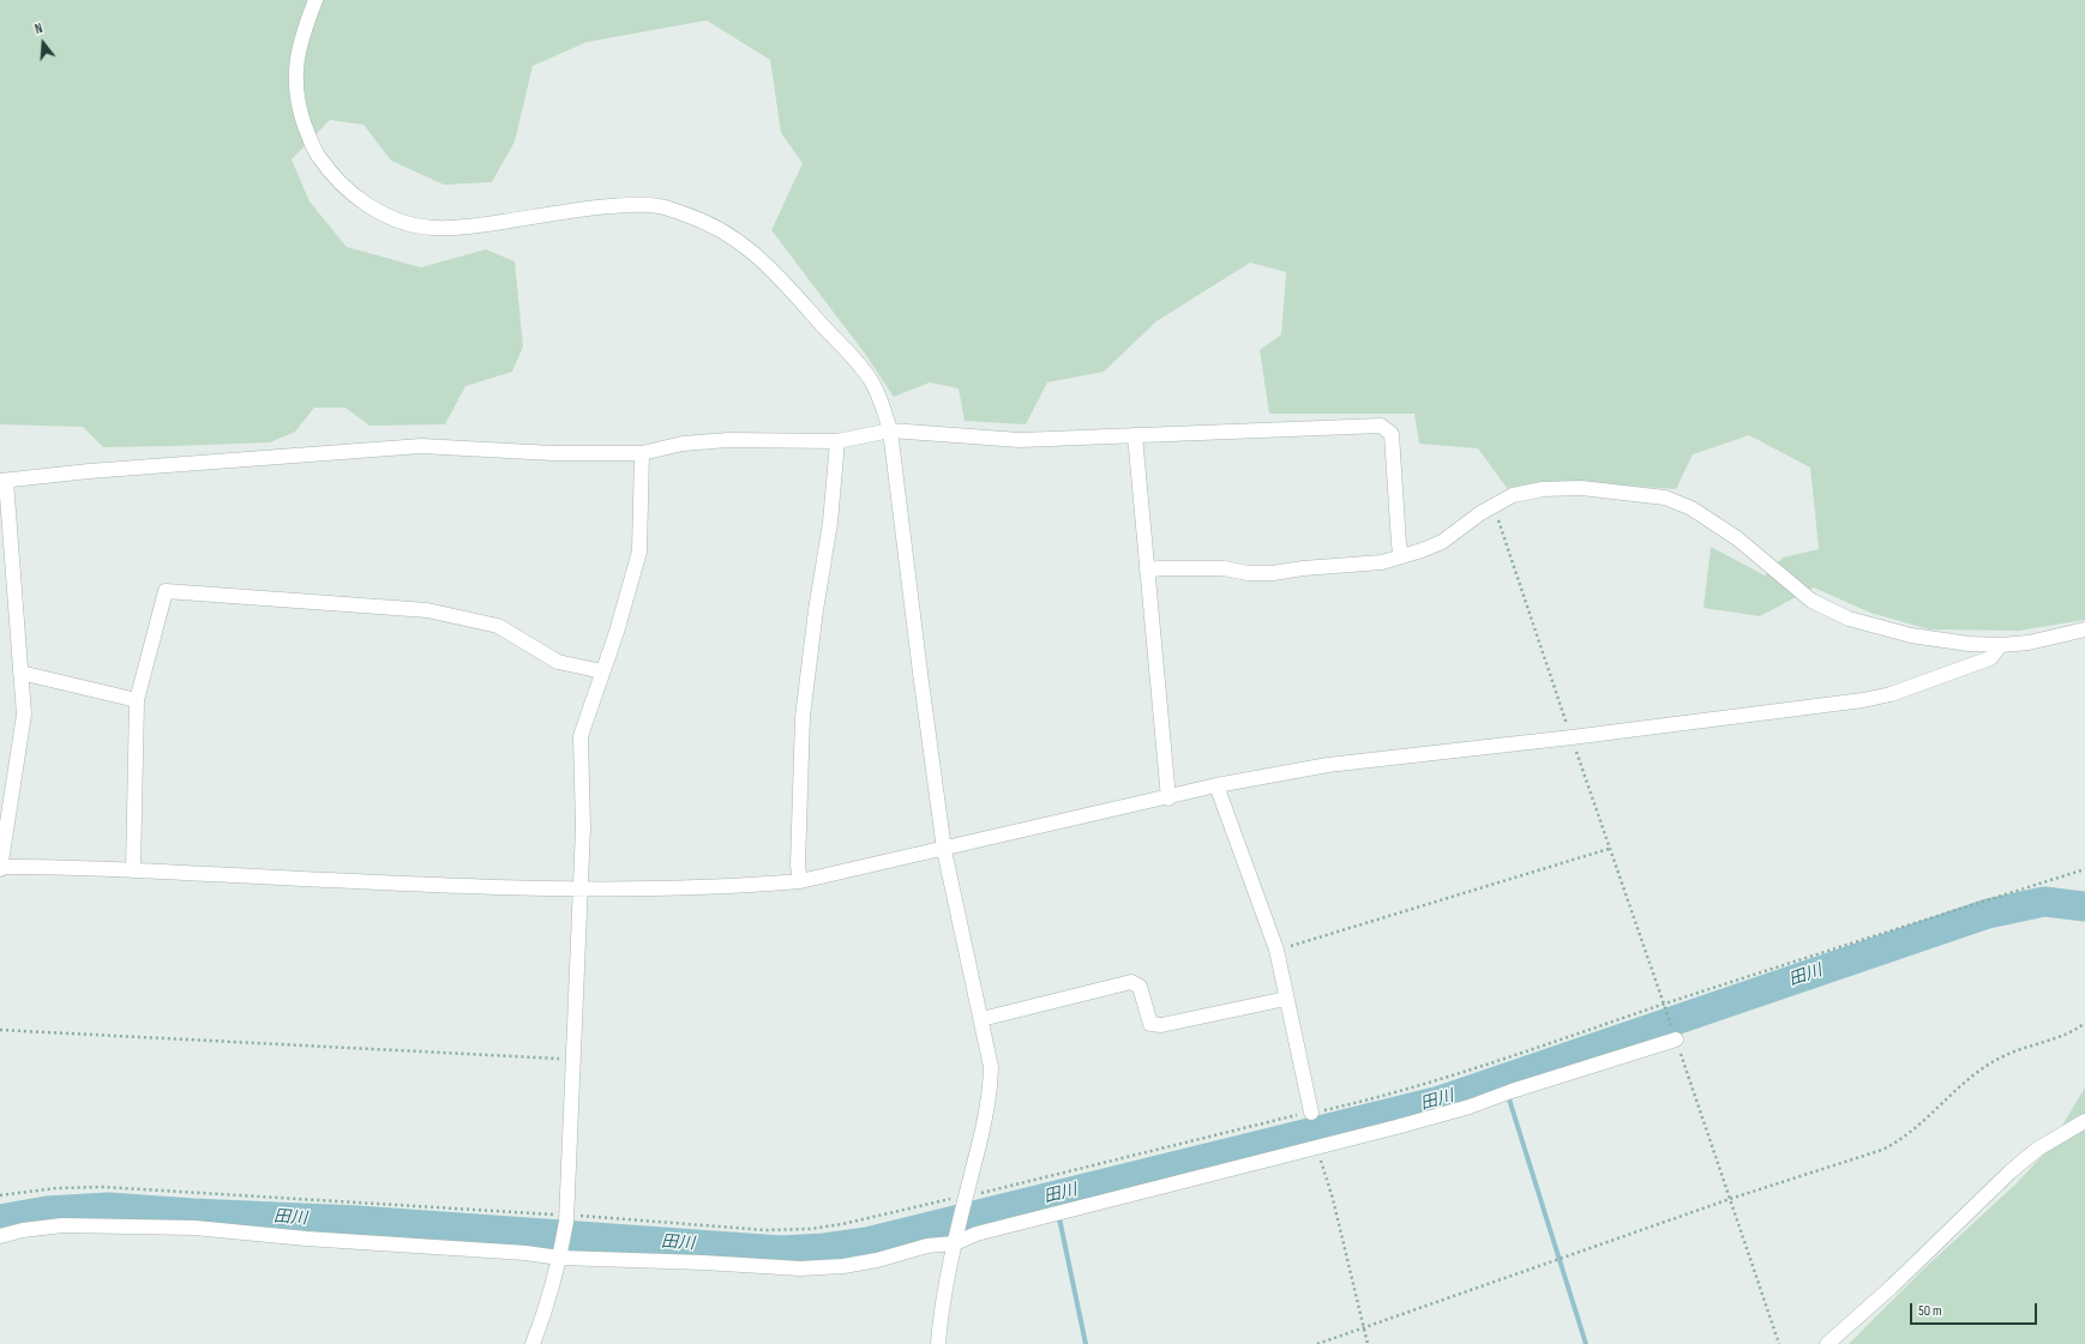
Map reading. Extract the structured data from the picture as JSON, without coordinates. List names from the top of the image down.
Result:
{
  "water": ["田川"],
  "scale_bar": "50 m",
  "north": "top"
}
